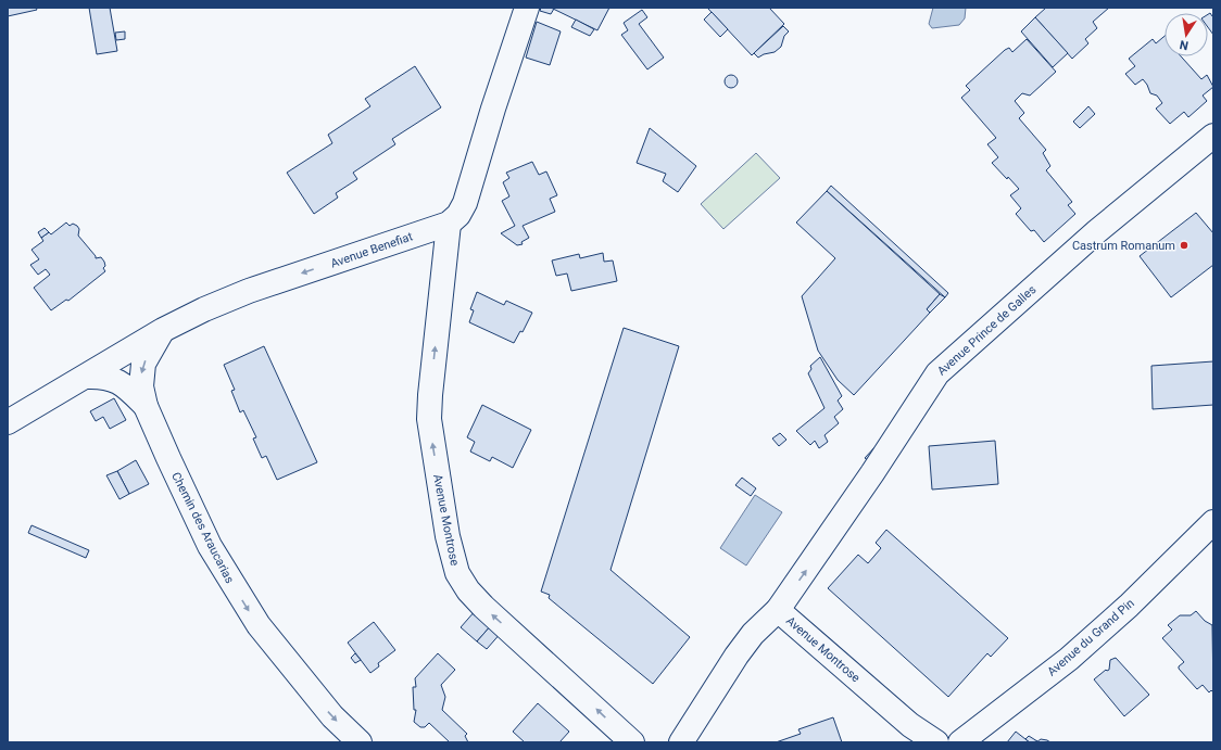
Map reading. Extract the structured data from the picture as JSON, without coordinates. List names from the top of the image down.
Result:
{
  "streets": {
    "street": [
      "Avenue Benefiat",
      "Avenue Prince de Galles",
      "Avenue Montrose",
      "Chemin des Araucarias",
      "Avenue du Grand Pin"
    ]
  },
  "crossings": [
    ["Avenue Benefiat", "Avenue Montrose"],
    ["Avenue Benefiat", "Chemin des Araucarias"],
    ["Avenue Prince de Galles", "Avenue Montrose"]
  ],
  "one_way": [
    "Avenue Benefiat",
    "Avenue Prince de Galles",
    "Avenue Montrose",
    "Chemin des Araucarias"
  ],
  "places": ["Castrum Romanum"],
  "north": "bottom"
}
